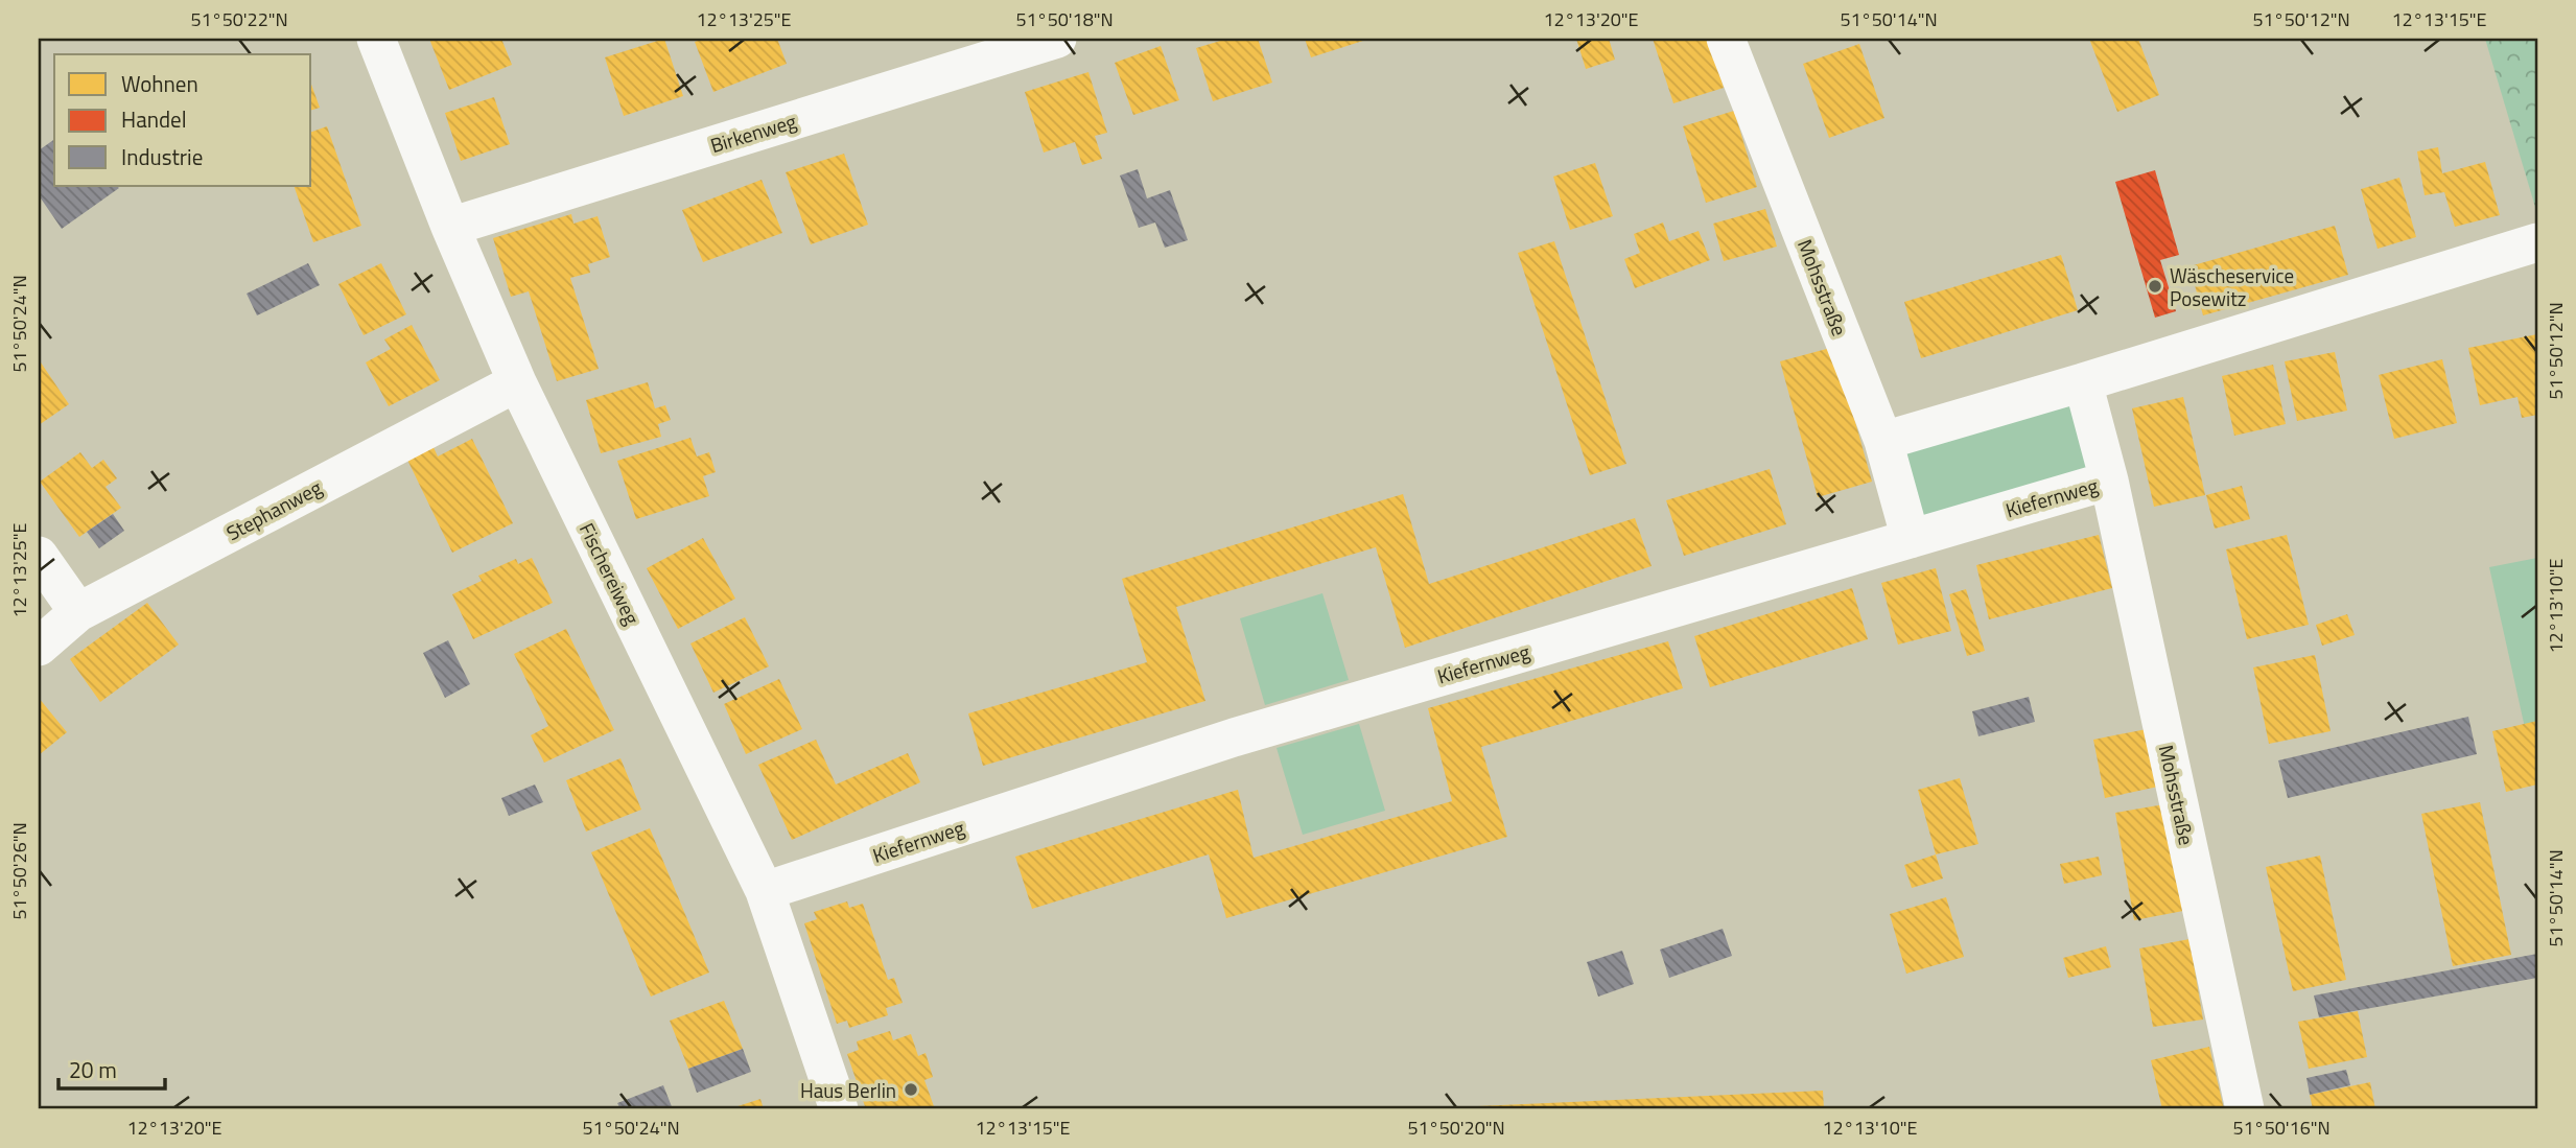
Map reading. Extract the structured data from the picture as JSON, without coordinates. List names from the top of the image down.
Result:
{
  "streets": {
    "street": [
      "Birkenweg",
      "Mohsstraße",
      "Kiefernweg",
      "Stephanweg",
      "Fischereiweg"
    ]
  },
  "crossings": [
    ["Birkenweg", "Fischereiweg"],
    ["Mohsstraße", "Kiefernweg"],
    ["Kiefernweg", "Fischereiweg"],
    ["Stephanweg", "Fischereiweg"]
  ],
  "places": ["Wäscheservice Posewitz", "Haus Berlin"],
  "legend": ["Wohnen", "Handel", "Industrie"],
  "scale_bar": "20 m",
  "coordinates": [
    "51°50'22\"N",
    "12°13'25\"E",
    "51°50'18\"N",
    "12°13'20\"E",
    "51°50'14\"N",
    "51°50'12\"N",
    "12°13'15\"E",
    "51°50'24\"N",
    "12°13'10\"E",
    "51°50'26\"N",
    "51°50'20\"N",
    "51°50'16\"N"
  ]
}
